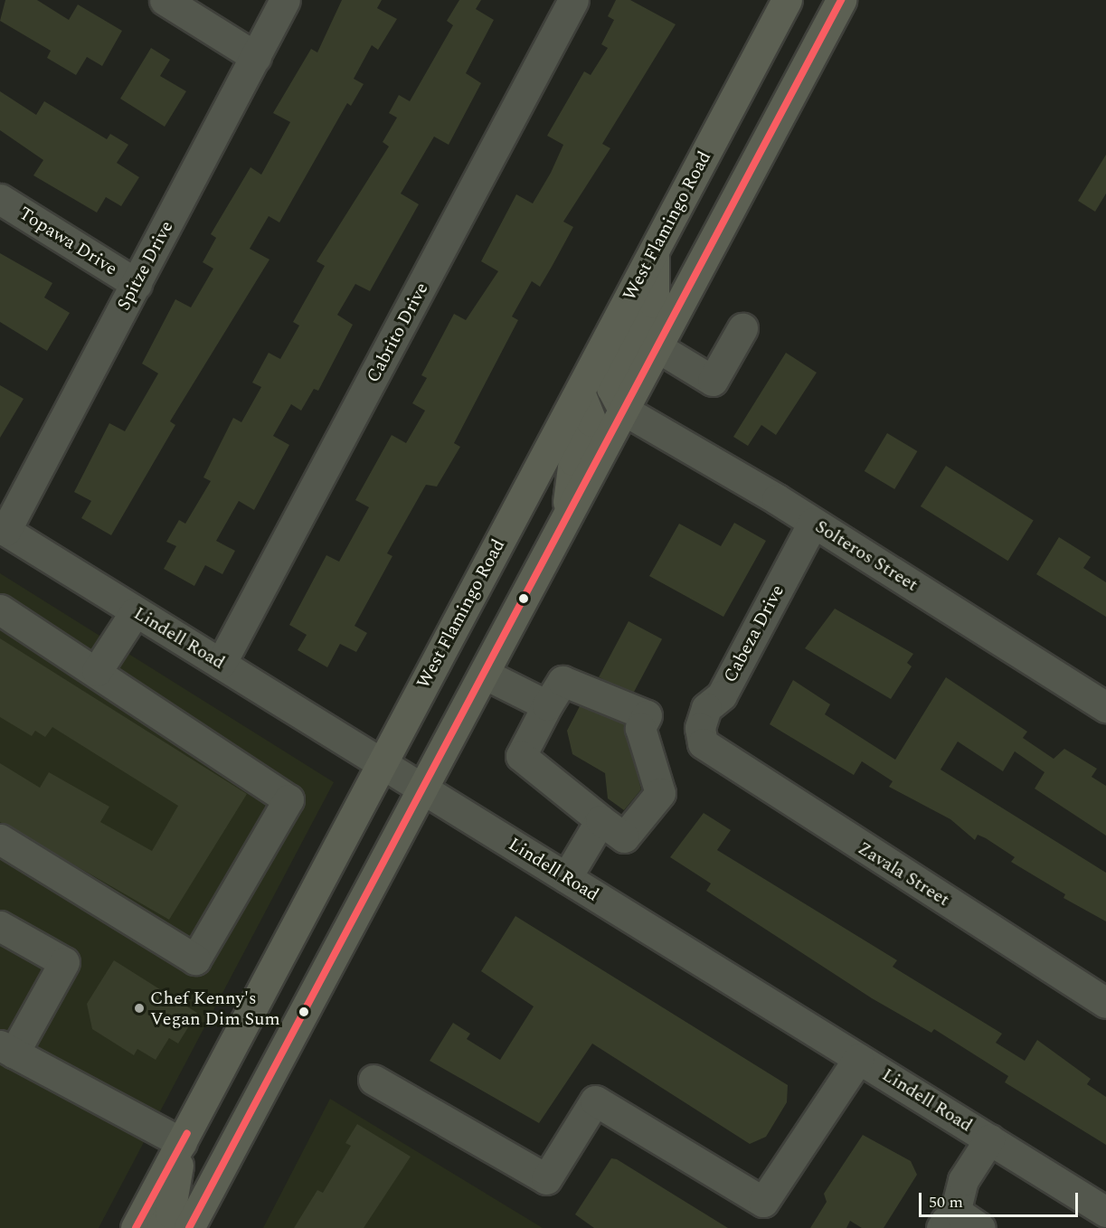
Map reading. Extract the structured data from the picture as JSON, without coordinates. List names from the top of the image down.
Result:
{
  "streets": {
    "main road": ["West Flamingo Road"],
    "street": [
      "Topawa Drive",
      "Spitze Drive",
      "Cabrito Drive",
      "Solteros Street",
      "Cabeza Drive",
      "Lindell Road",
      "Zavala Street"
    ]
  },
  "crossings": [
    ["West Flamingo Road", "Lindell Road"],
    ["Topawa Drive", "Spitze Drive"],
    ["Spitze Drive", "Lindell Road"],
    ["Cabrito Drive", "Lindell Road"],
    ["Solteros Street", "Cabeza Drive"],
    ["Cabeza Drive", "Zavala Street"]
  ],
  "places": ["Chef Kenny's Vegan Dim Sum"],
  "scale_bar": "50 m"
}
